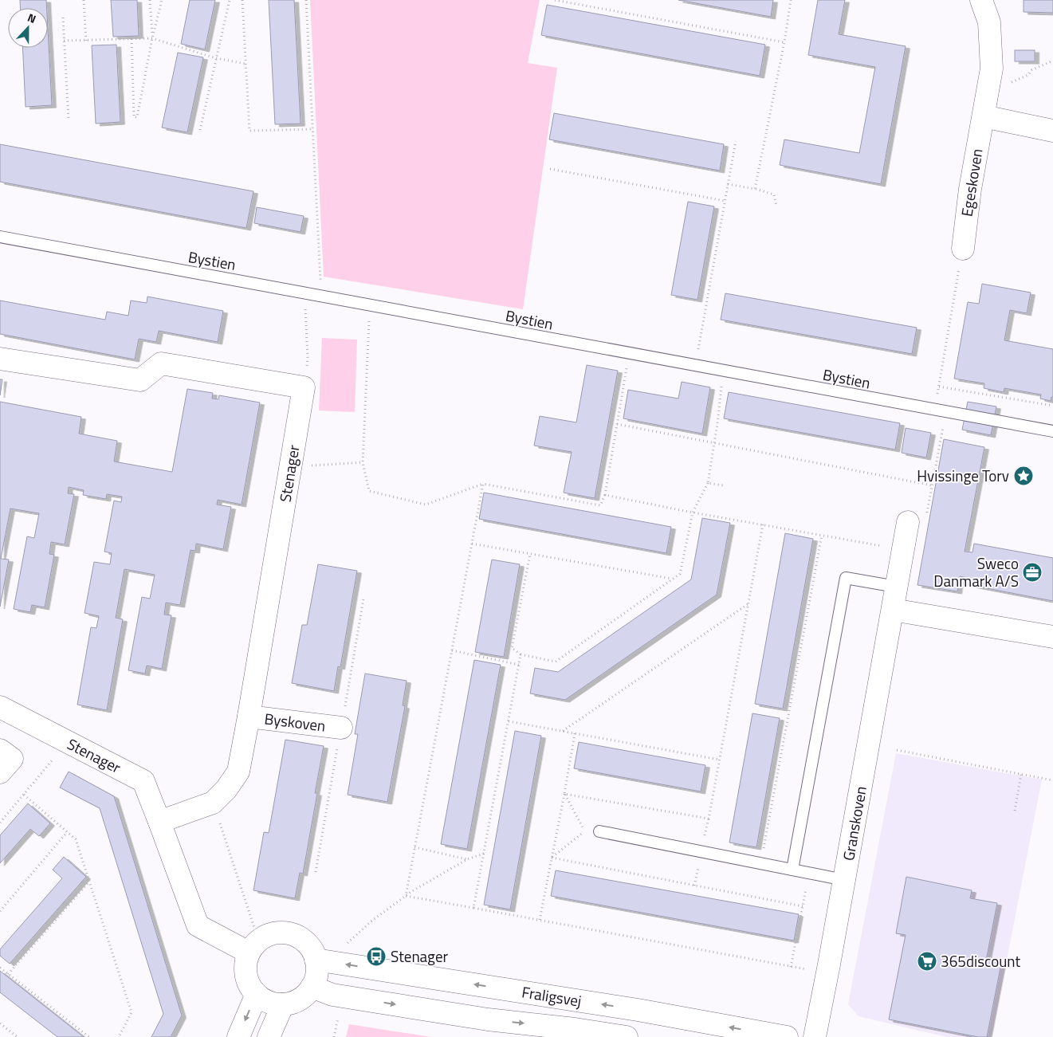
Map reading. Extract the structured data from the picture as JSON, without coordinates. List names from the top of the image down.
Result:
{
  "streets": {
    "street": [
      "Egeskoven",
      "Stenager",
      "Byskoven",
      "Granskoven",
      "Fraligsvej"
    ],
    "lane": ["Bystien"]
  },
  "crossings": [
    ["Stenager", "Byskoven"],
    ["Stenager", "Fraligsvej"]
  ],
  "places": {
    "place": ["Hvissinge Torv"],
    "office": ["Sweco Danmark A/S"],
    "bus stop": ["Stenager"],
    "supermarket": ["365discount"]
  },
  "north": "top"
}
